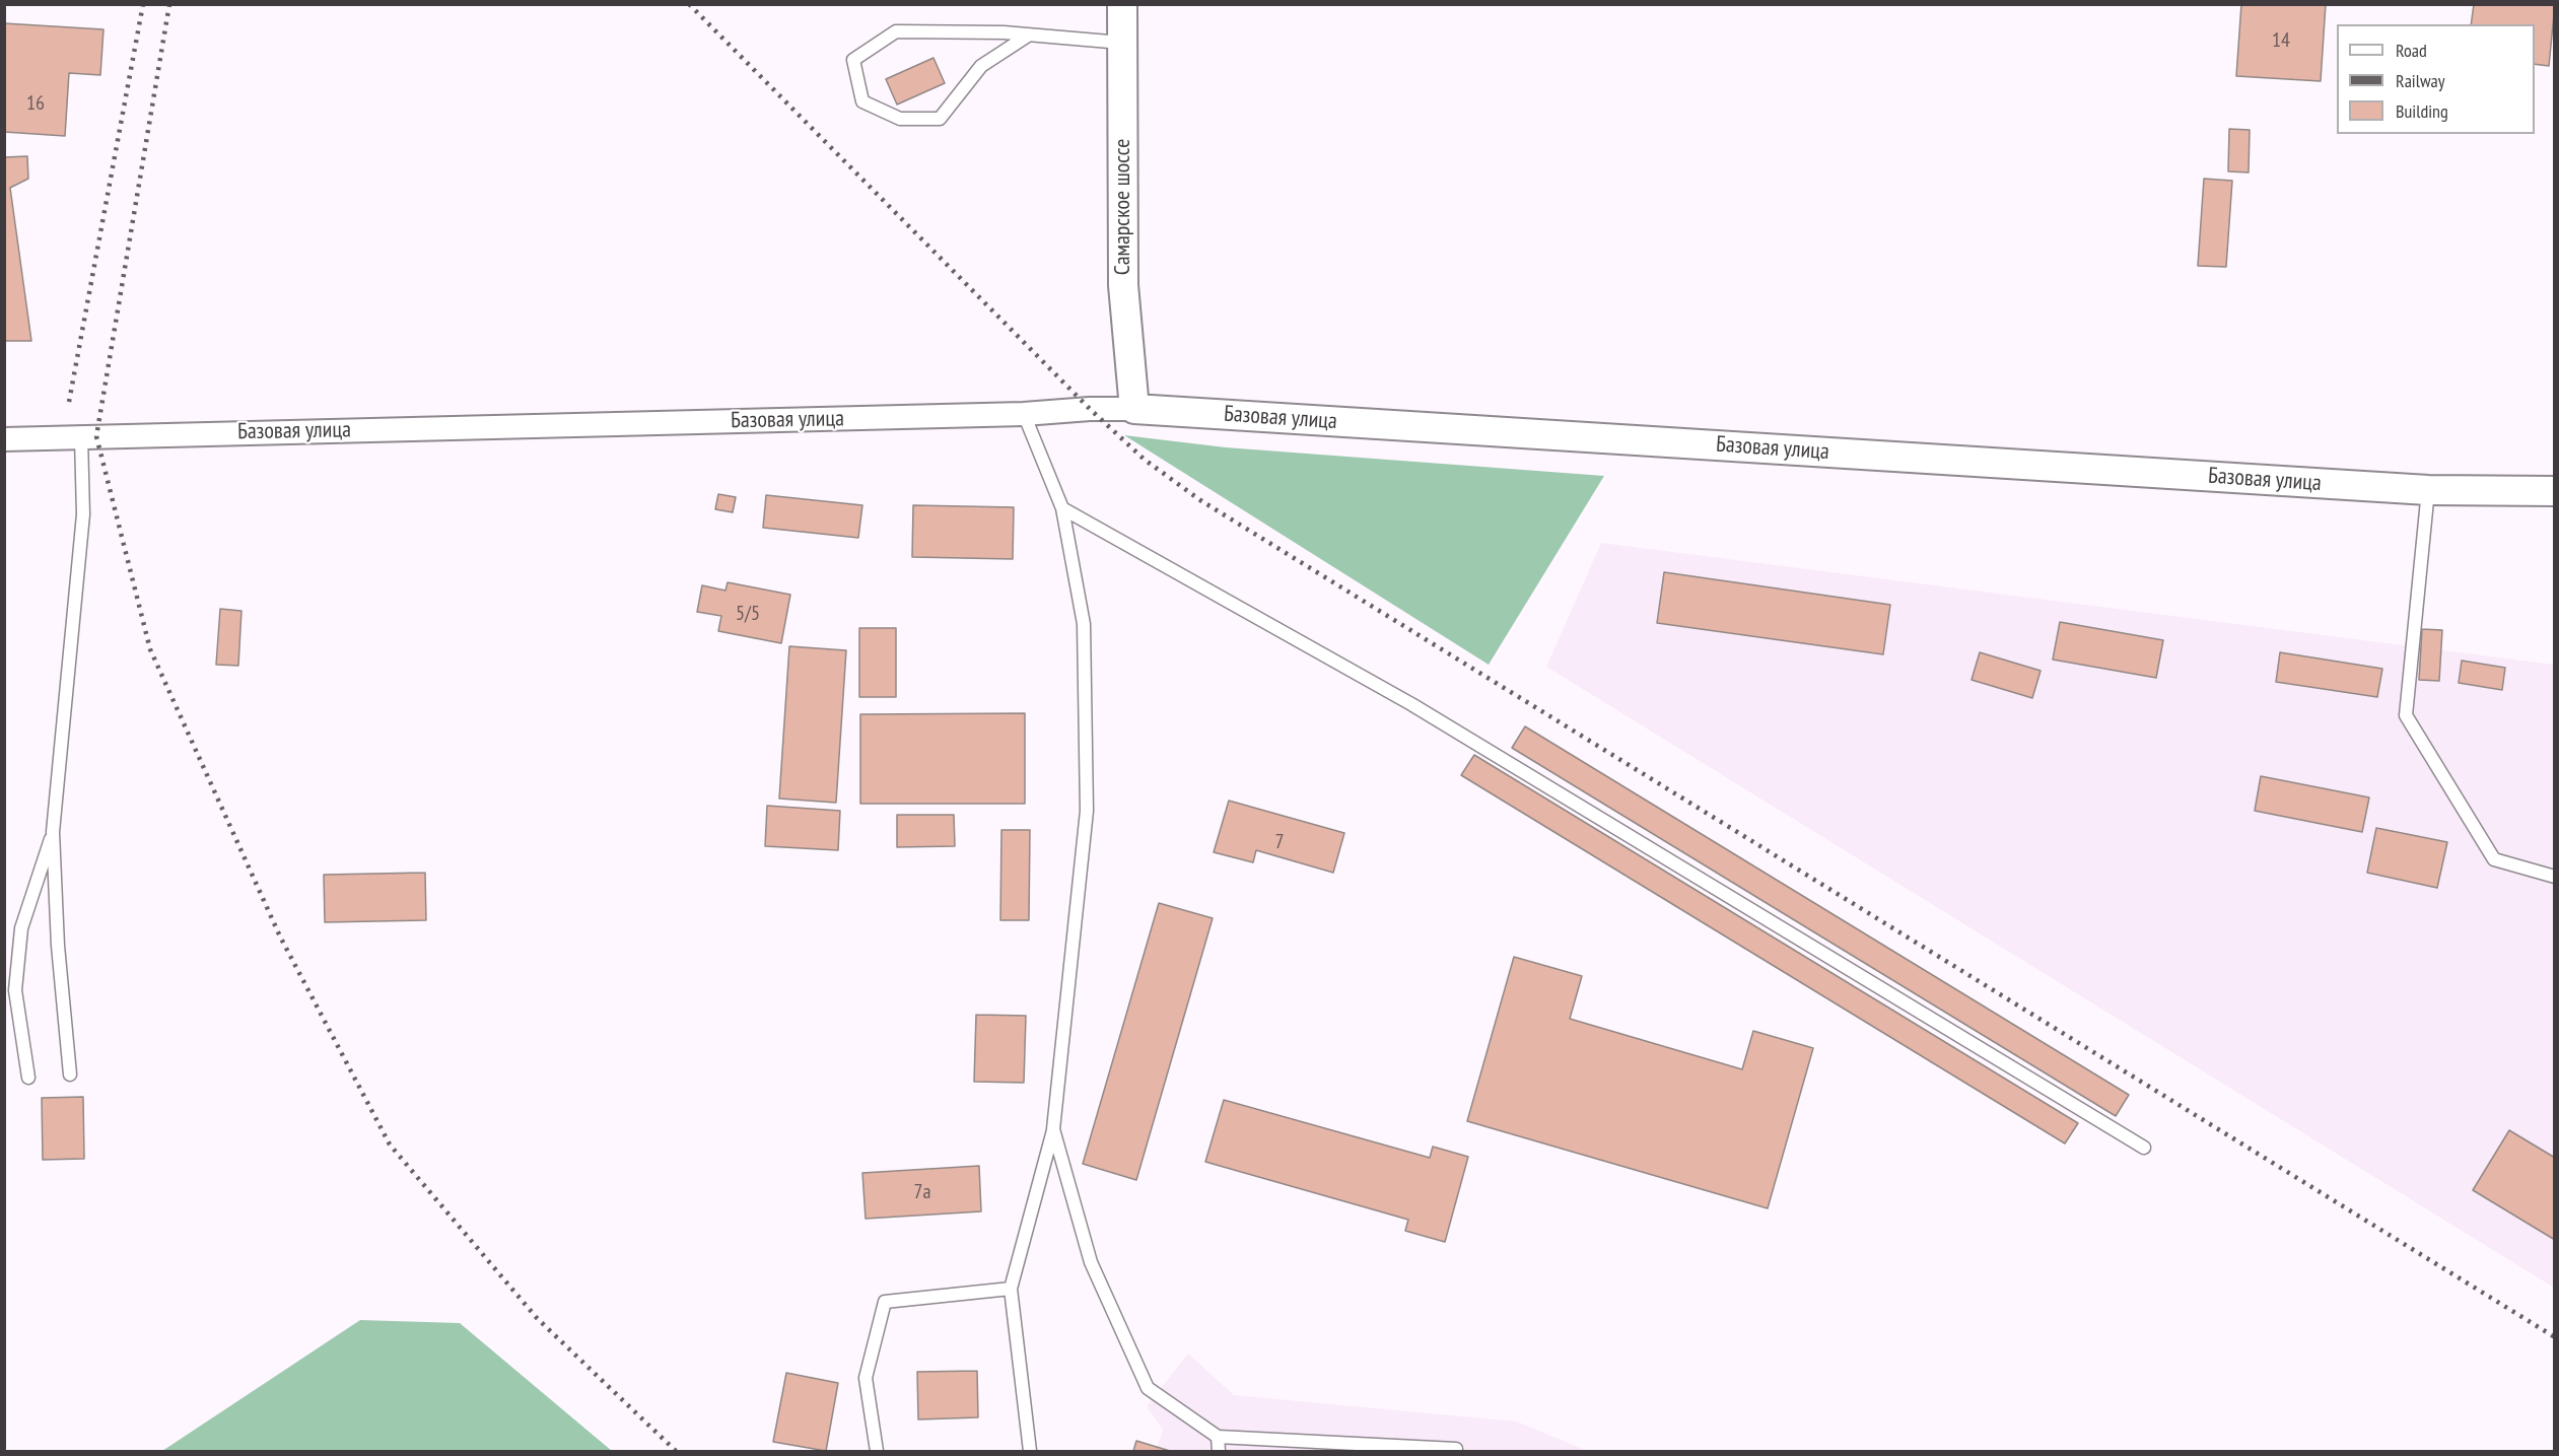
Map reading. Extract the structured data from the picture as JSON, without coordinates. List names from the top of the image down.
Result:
{
  "streets": {
    "street": ["Самарское шоссе", "Базовая улица"]
  },
  "crossings": [
    ["Самарское шоссе", "Базовая улица"]
  ],
  "house_numbers": [
    "14",
    "16",
    "5/5",
    "7",
    "7а"
  ],
  "legend": ["Road", "Railway", "Building"]
}
